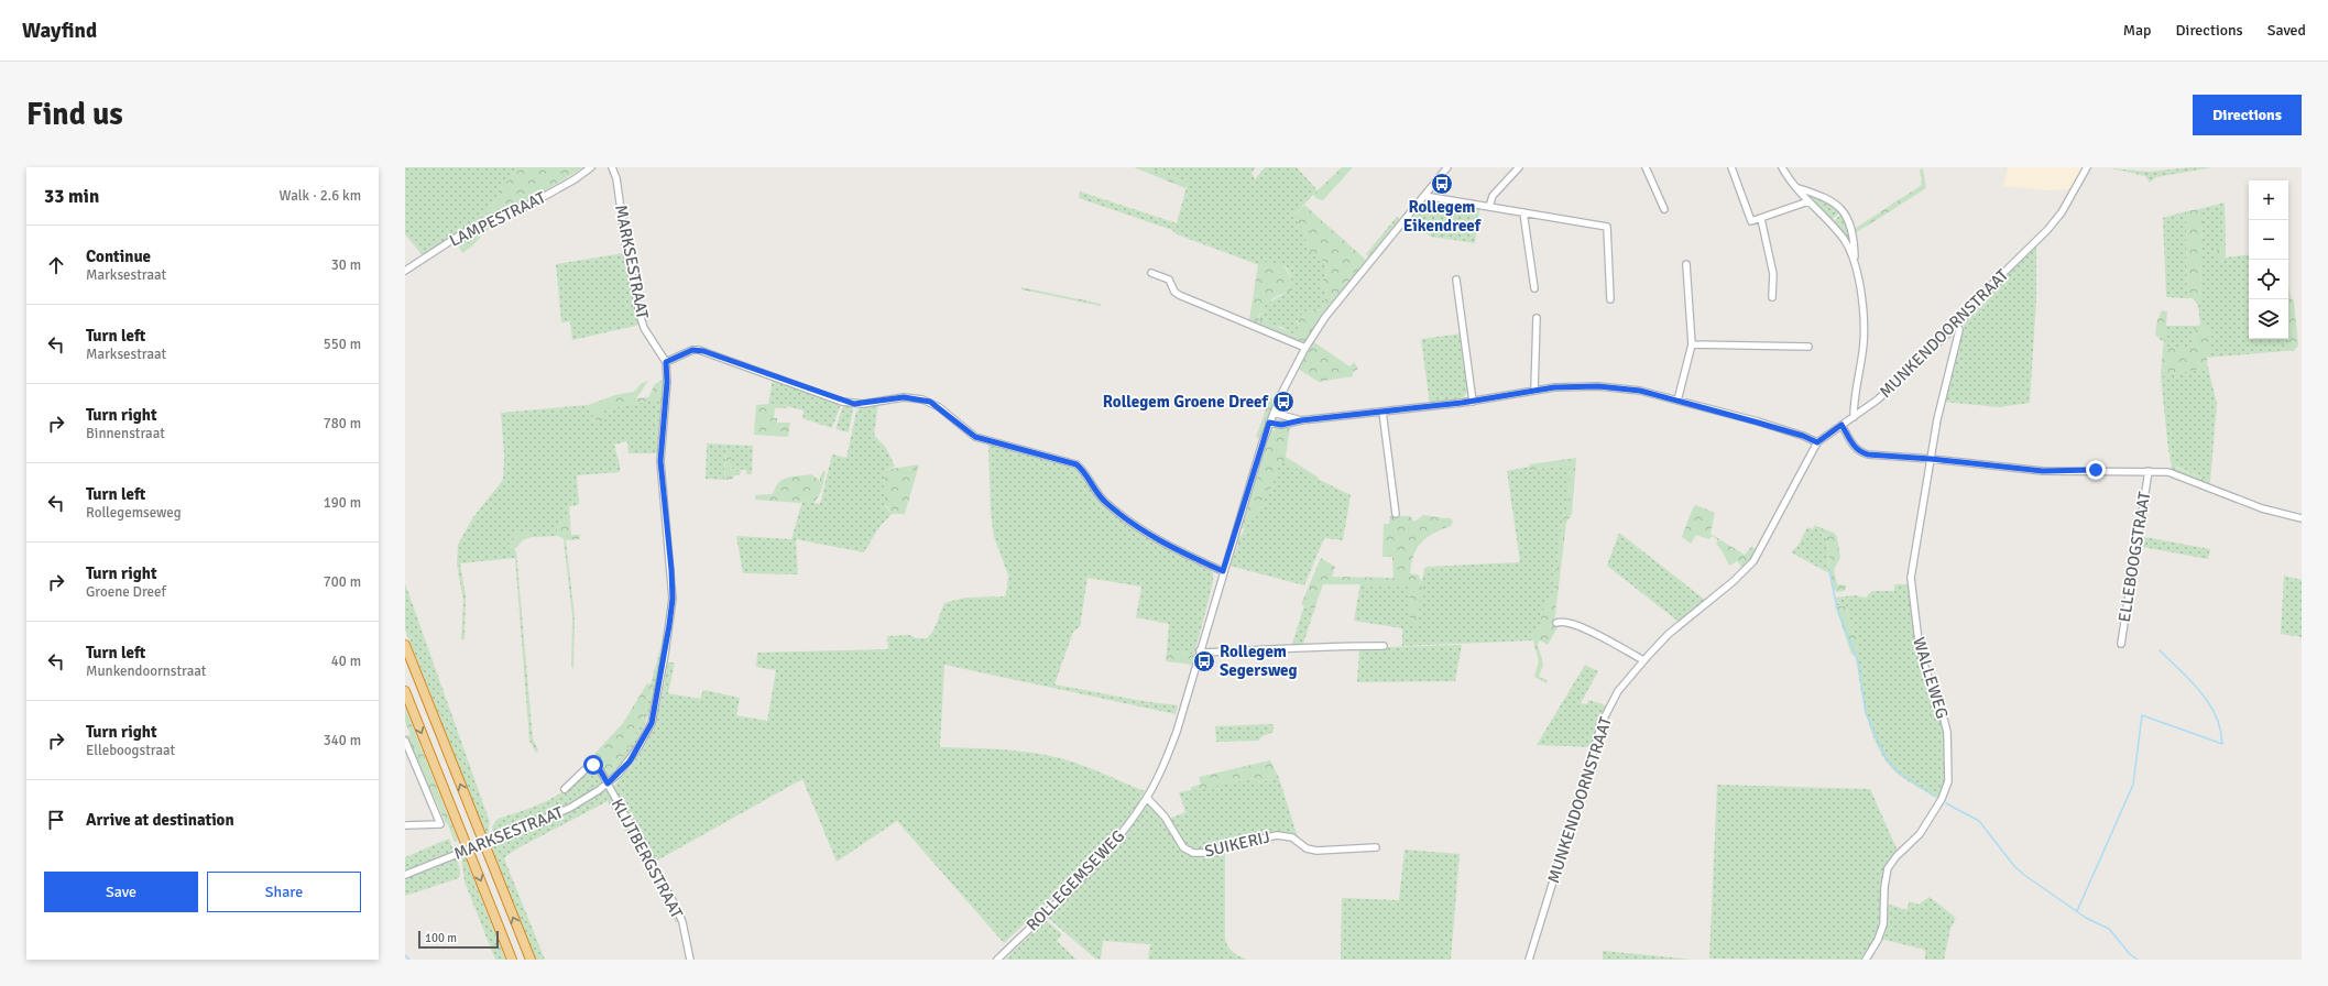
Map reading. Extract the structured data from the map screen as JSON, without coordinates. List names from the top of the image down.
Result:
{
  "streets": {
    "street": [
      "LAMPESTRAAT",
      "MARKSESTRAAT",
      "MUNKENDOORNSTRAAT",
      "ELLEBOOGSTRAAT",
      "WALLEWEG",
      "SUIKERIJ",
      "KLIJTBERGSTRAAT",
      "ROLLEGEMSEWEG"
    ]
  },
  "crossings": [
    ["MARKSESTRAAT", "KLIJTBERGSTRAAT"],
    ["MUNKENDOORNSTRAAT", "ELLEBOOGSTRAAT"],
    ["MUNKENDOORNSTRAAT", "WALLEWEG"],
    ["ELLEBOOGSTRAAT", "WALLEWEG"],
    ["SUIKERIJ", "ROLLEGEMSEWEG"]
  ],
  "places": {
    "bus stop": ["Rollegem Eikendreef", "Rollegem Groene Dreef", "Rollegem Segersweg"]
  },
  "scale_bar": "100 m",
  "page": {
    "header": "Wayfind",
    "nav": ["Map", "Directions", "Saved"],
    "buttons": [
      "Directions",
      ["Save", "Share"]
    ],
    "title": "Find us",
    "heading": ["33 min", "Walk · 2.6 km"],
    "map_buttons": ["+", "−"],
    "list": [
      ["Continue", "Marksestraat", "30 m"],
      ["Turn left", "Marksestraat", "550 m"],
      ["Turn right", "Binnenstraat", "780 m"],
      ["Turn left", "Rollegemseweg", "190 m"],
      ["Turn right", "Groene Dreef", "700 m"],
      ["Turn left", "Munkendoornstraat", "40 m"],
      ["Turn right", "Elleboogstraat", "340 m"],
      "Arrive at destination"
    ],
    "scale": "100 m"
  }
}
